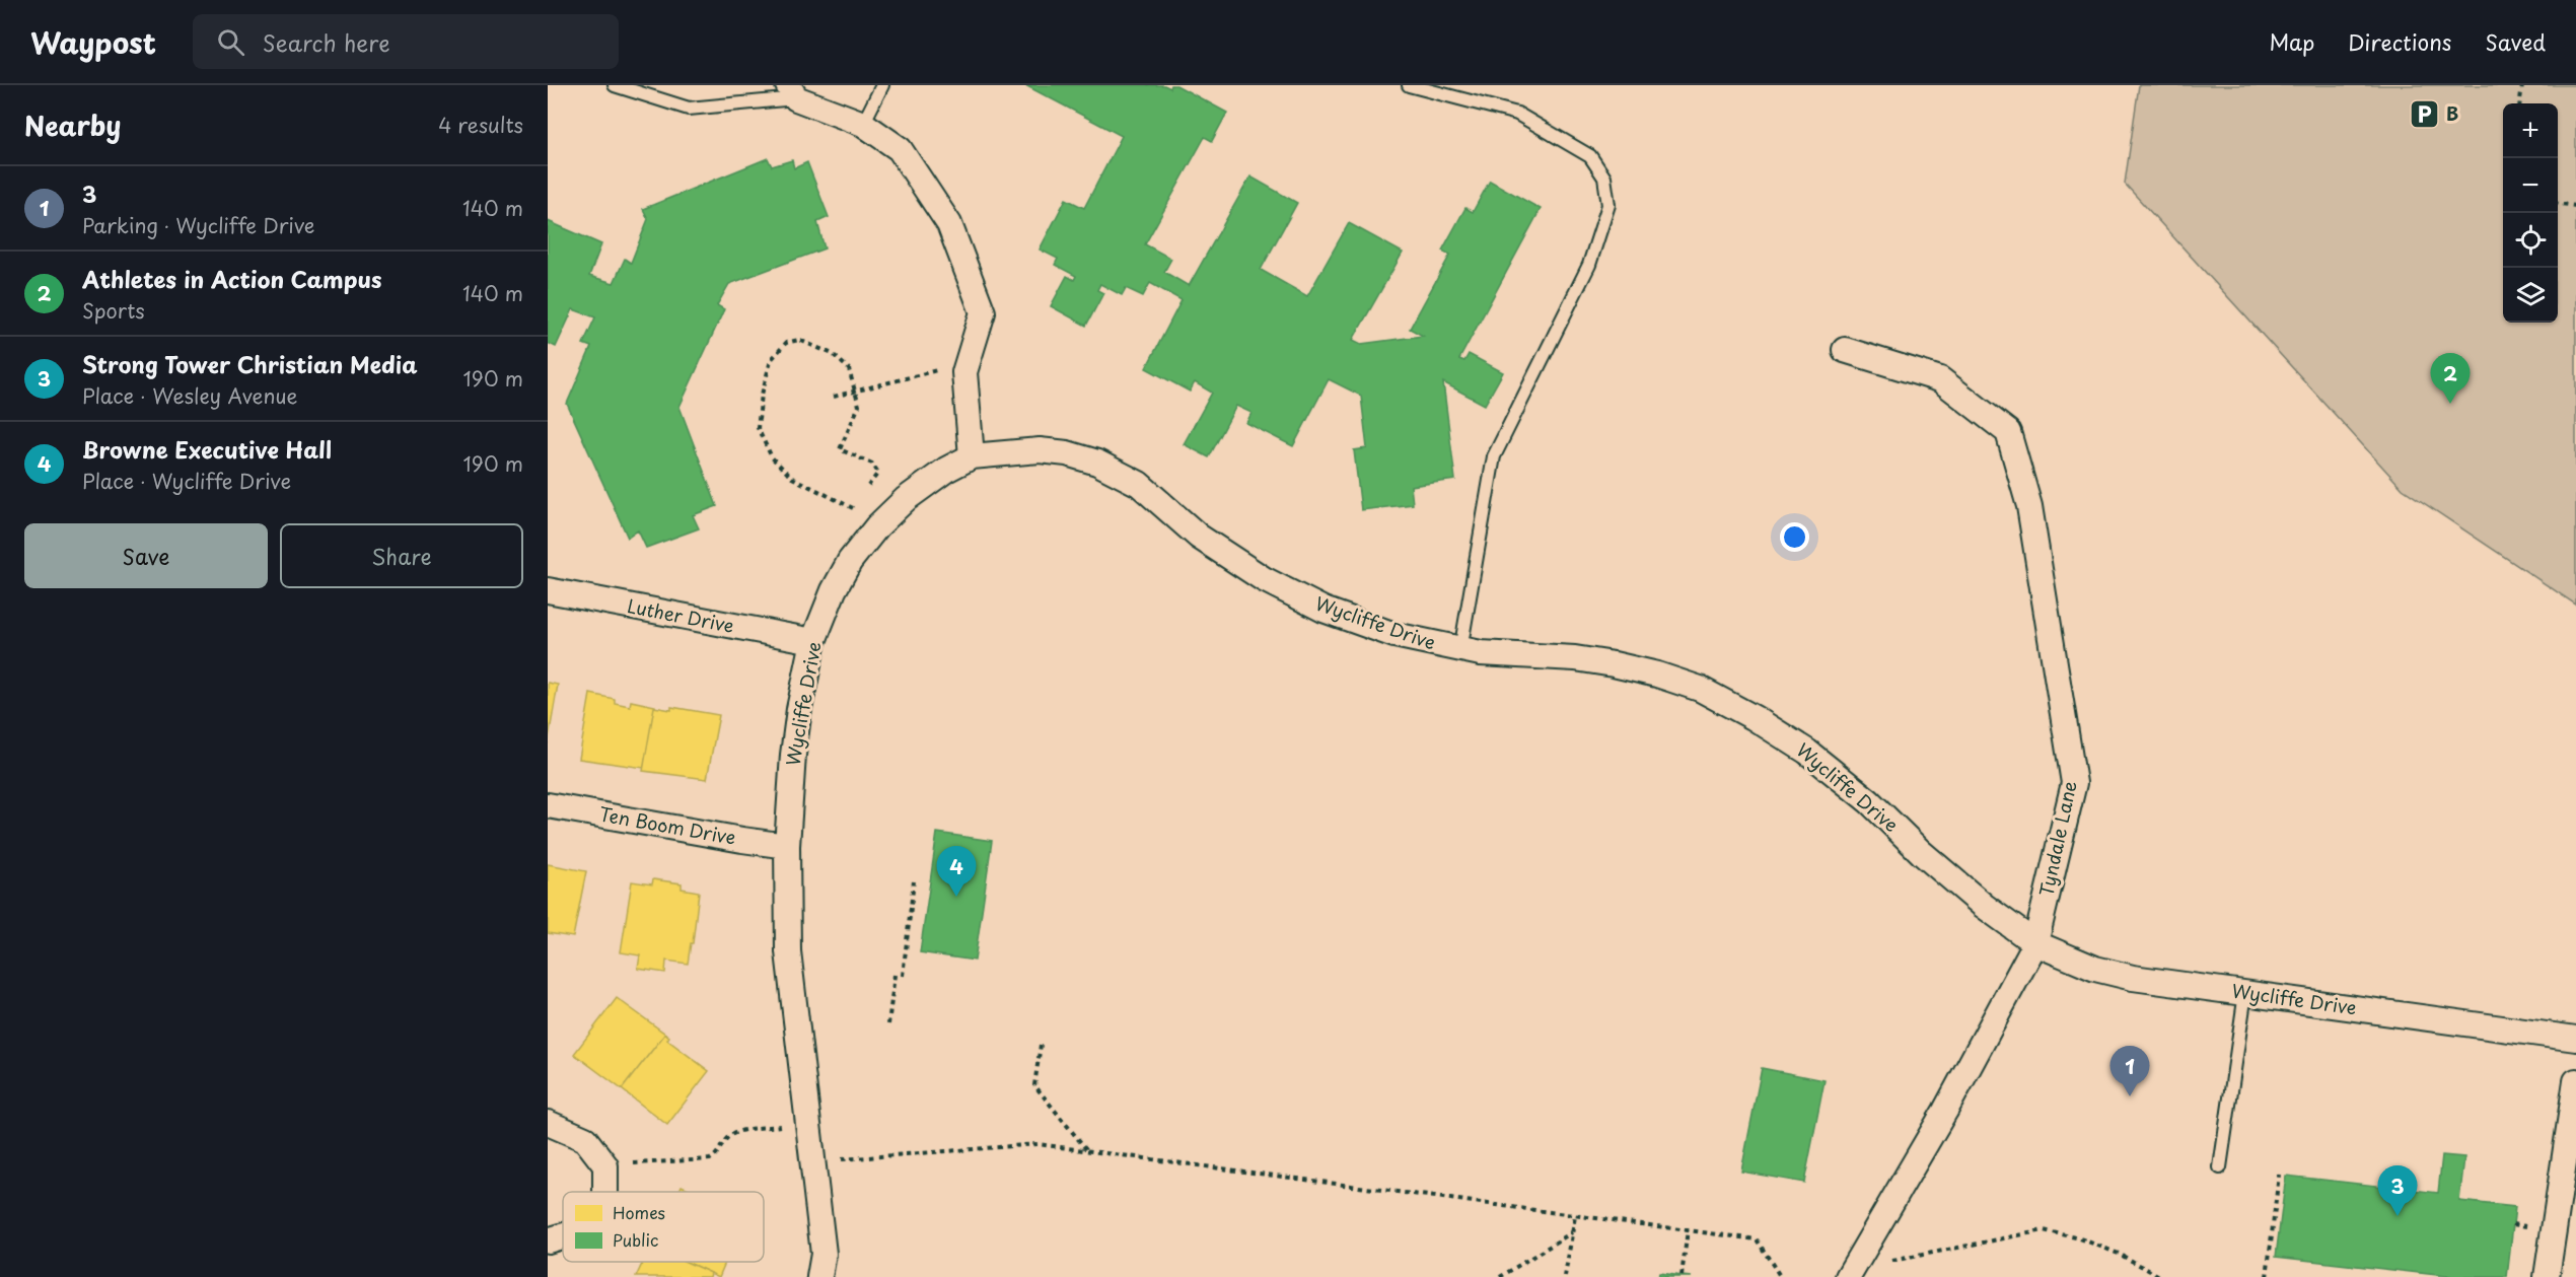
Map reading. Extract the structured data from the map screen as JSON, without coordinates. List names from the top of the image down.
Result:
{
  "streets": {
    "street": [
      "Luther Drive",
      "Wycliffe Drive",
      "Ten Boom Drive",
      "Tyndale Lane"
    ]
  },
  "crossings": [
    ["Luther Drive", "Wycliffe Drive"],
    ["Wycliffe Drive", "Ten Boom Drive"],
    ["Wycliffe Drive", "Tyndale Lane"]
  ],
  "places": {
    "parking": ["B"]
  },
  "legend": ["Homes", "Public"],
  "page": {
    "header": "Waypost",
    "search": "Search here",
    "nav": ["Map", "Directions", "Saved"],
    "heading": ["Nearby", "4 results"],
    "map_buttons": ["+", "−"],
    "list": [
      {
        "mark": "1",
        "name": "3",
        "note": "Parking · Wycliffe Drive",
        "value": "140 m"
      },
      {
        "mark": "2",
        "name": "Athletes in Action Campus",
        "note": "Sports",
        "value": "140 m"
      },
      {
        "mark": "3",
        "name": "Strong Tower Christian Media",
        "note": "Place · Wesley Avenue",
        "value": "190 m"
      },
      {
        "mark": "4",
        "name": "Browne Executive Hall",
        "note": "Place · Wycliffe Drive",
        "value": "190 m"
      }
    ],
    "pins": [
      "2",
      "4",
      "1",
      "3"
    ],
    "buttons": ["Save", "Share"]
  }
}
